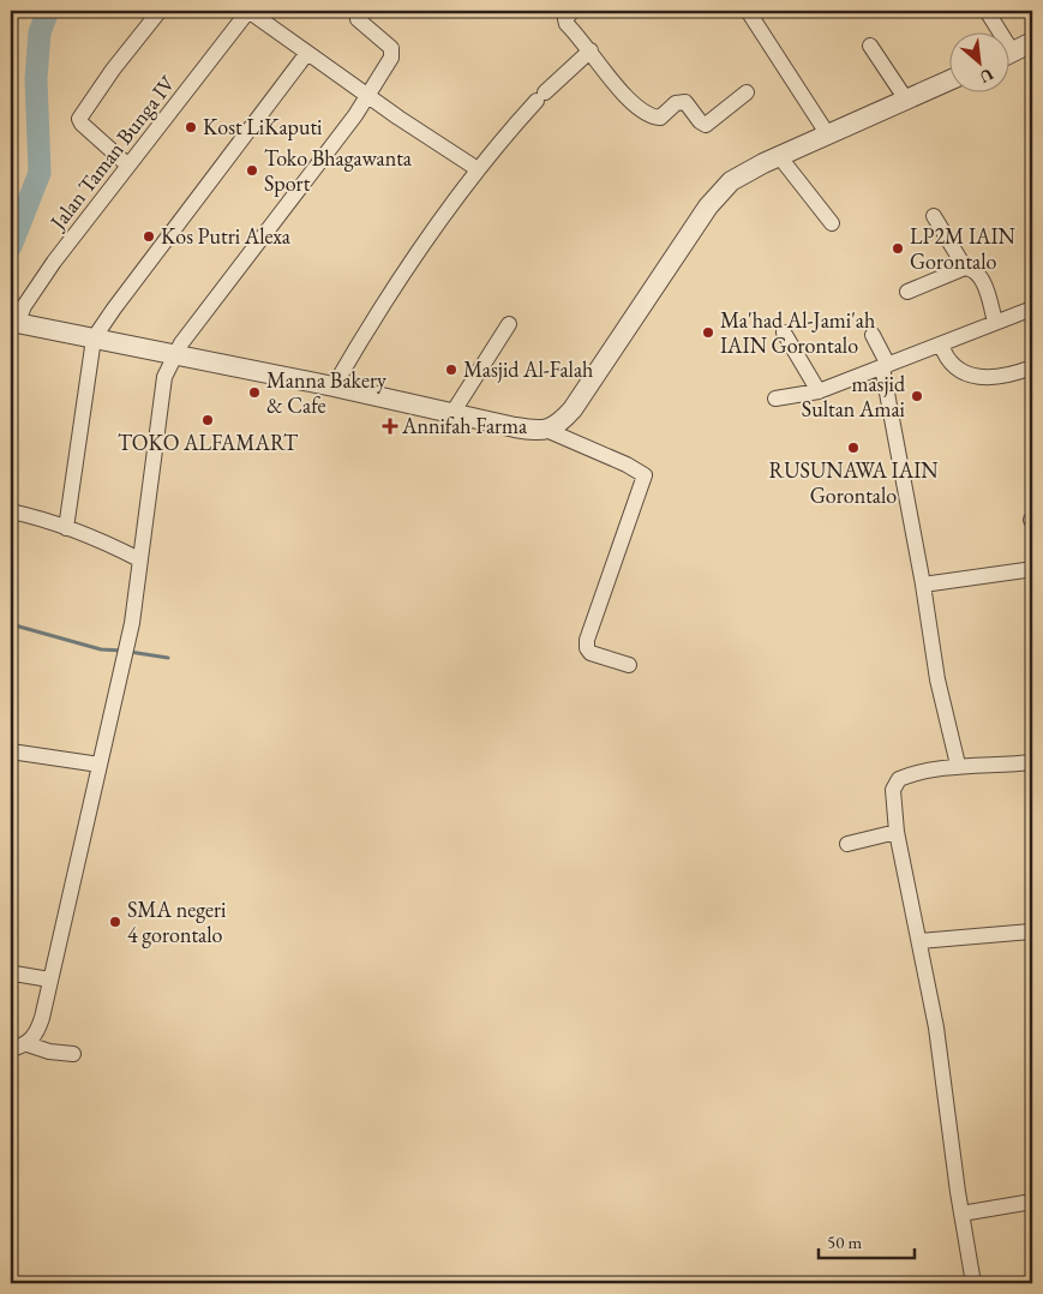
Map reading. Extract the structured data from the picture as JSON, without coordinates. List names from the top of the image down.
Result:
{
  "streets": {
    "street": ["Jalan Taman Bunga IV"]
  },
  "places": {
    "other": [
      "Kost LiKaputi",
      "Toko Bhagawanta Sport",
      "Kos Putri Alexa",
      "LP2M IAIN Gorontalo",
      "Ma'had Al-Jami'ah IAIN Gorontalo",
      "Masjid Al-Falah",
      "Manna Bakery & Cafe",
      "masjid Sultan Amai",
      "TOKO ALFAMART",
      "RUSUNAWA IAIN Gorontalo",
      "SMA negeri 4 gorontalo"
    ],
    "health": ["Annifah Farma"]
  },
  "scale_bar": "50 m",
  "north": "bottom right"
}
